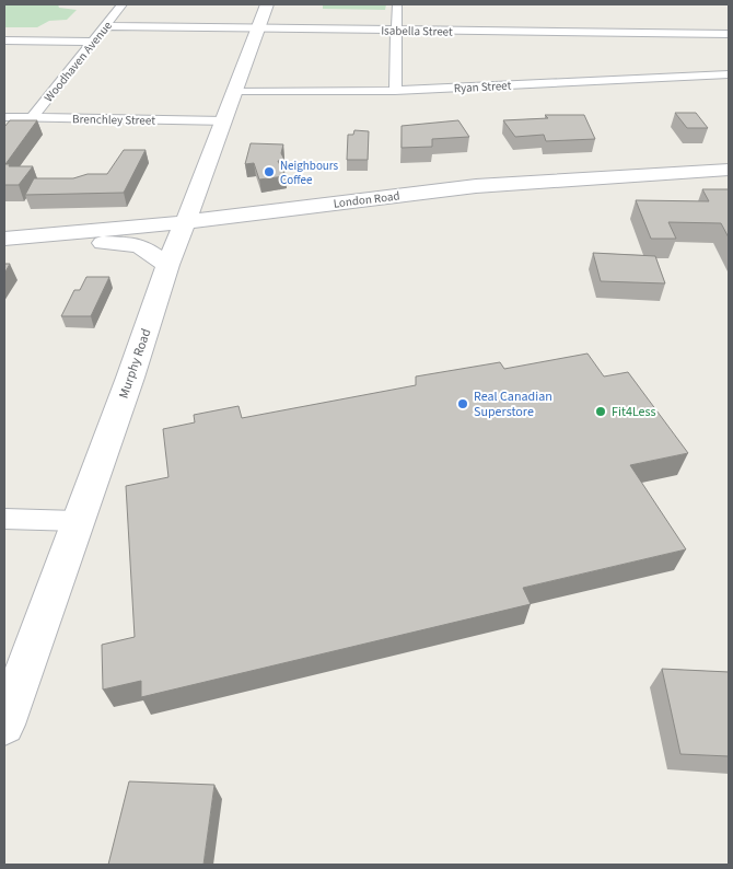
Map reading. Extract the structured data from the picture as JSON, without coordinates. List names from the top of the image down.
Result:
{
  "streets": {
    "main road": ["London Road", "Murphy Road"],
    "street": [
      "Isabella Street",
      "Woodhaven Avenue",
      "Ryan Street",
      "Brenchley Street"
    ]
  },
  "crossings": [
    ["Isabella Street", "Woodhaven Avenue"],
    ["Isabella Street", "Murphy Road"],
    ["Woodhaven Avenue", "Brenchley Street"],
    ["Ryan Street", "Murphy Road"],
    ["Brenchley Street", "Murphy Road"],
    ["London Road", "Murphy Road"]
  ],
  "places": ["Neighbours Coffee", "Real Canadian Superstore", "Fit4Less"]
}
